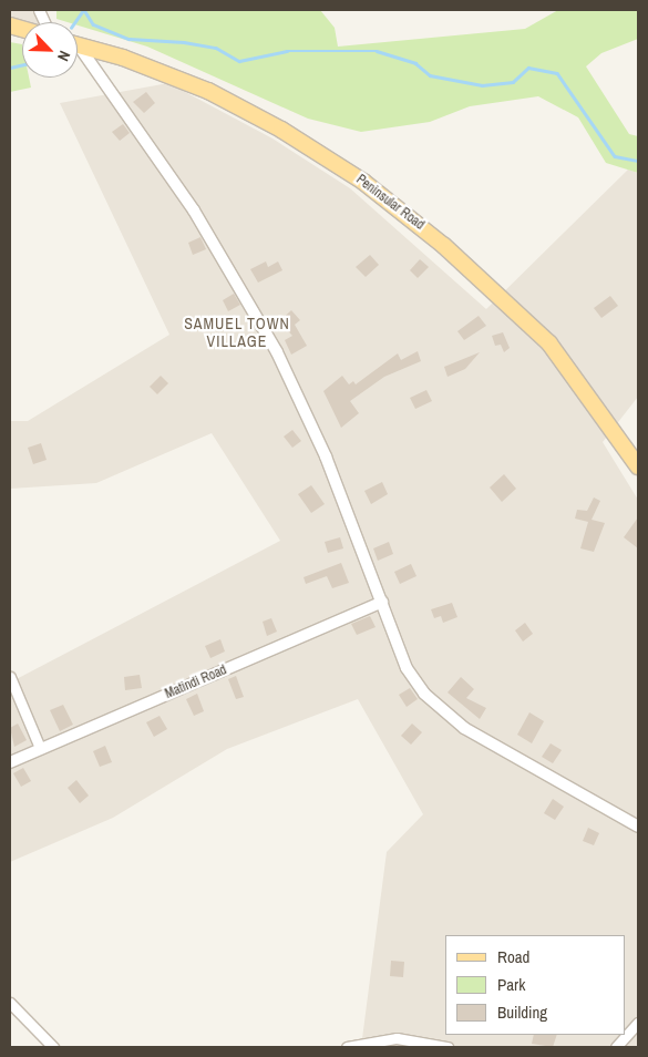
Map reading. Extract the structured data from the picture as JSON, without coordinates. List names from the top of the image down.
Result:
{
  "streets": {
    "main road": ["Peninsular Road"],
    "street": ["Matindi Road"]
  },
  "districts": ["SAMUEL TOWN VILLAGE"],
  "legend": ["Road", "Park", "Building"],
  "north": "bottom right"
}
